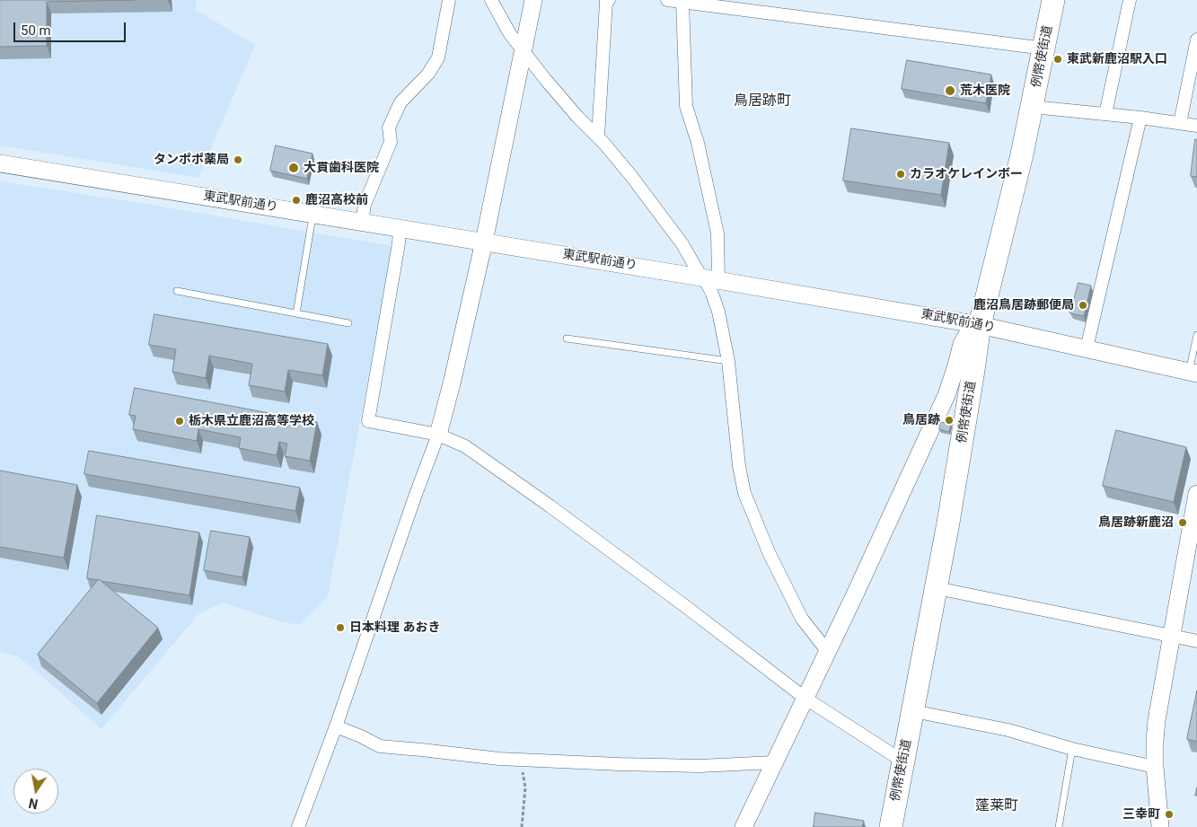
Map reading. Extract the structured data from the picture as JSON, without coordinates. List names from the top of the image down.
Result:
{
  "streets": {
    "highway": ["例幣使街道"],
    "street": ["東武駅前通り"]
  },
  "crossings": [
    ["例幣使街道", "東武駅前通り"]
  ],
  "districts": ["鳥居跡町", "蓬莱町"],
  "places": [
    "東武新鹿沼駅入口",
    "荒木医院",
    "タンポポ薬局",
    "大貫歯科医院",
    "カラオケレインボー",
    "鹿沼高校前",
    "鹿沼鳥居跡郵便局",
    "鳥居跡",
    "栃木県立鹿沼高等学校",
    "鳥居跡新鹿沼",
    "日本料理 あおき",
    "三幸町"
  ],
  "scale_bar": "50 m",
  "north": "bottom"
}
